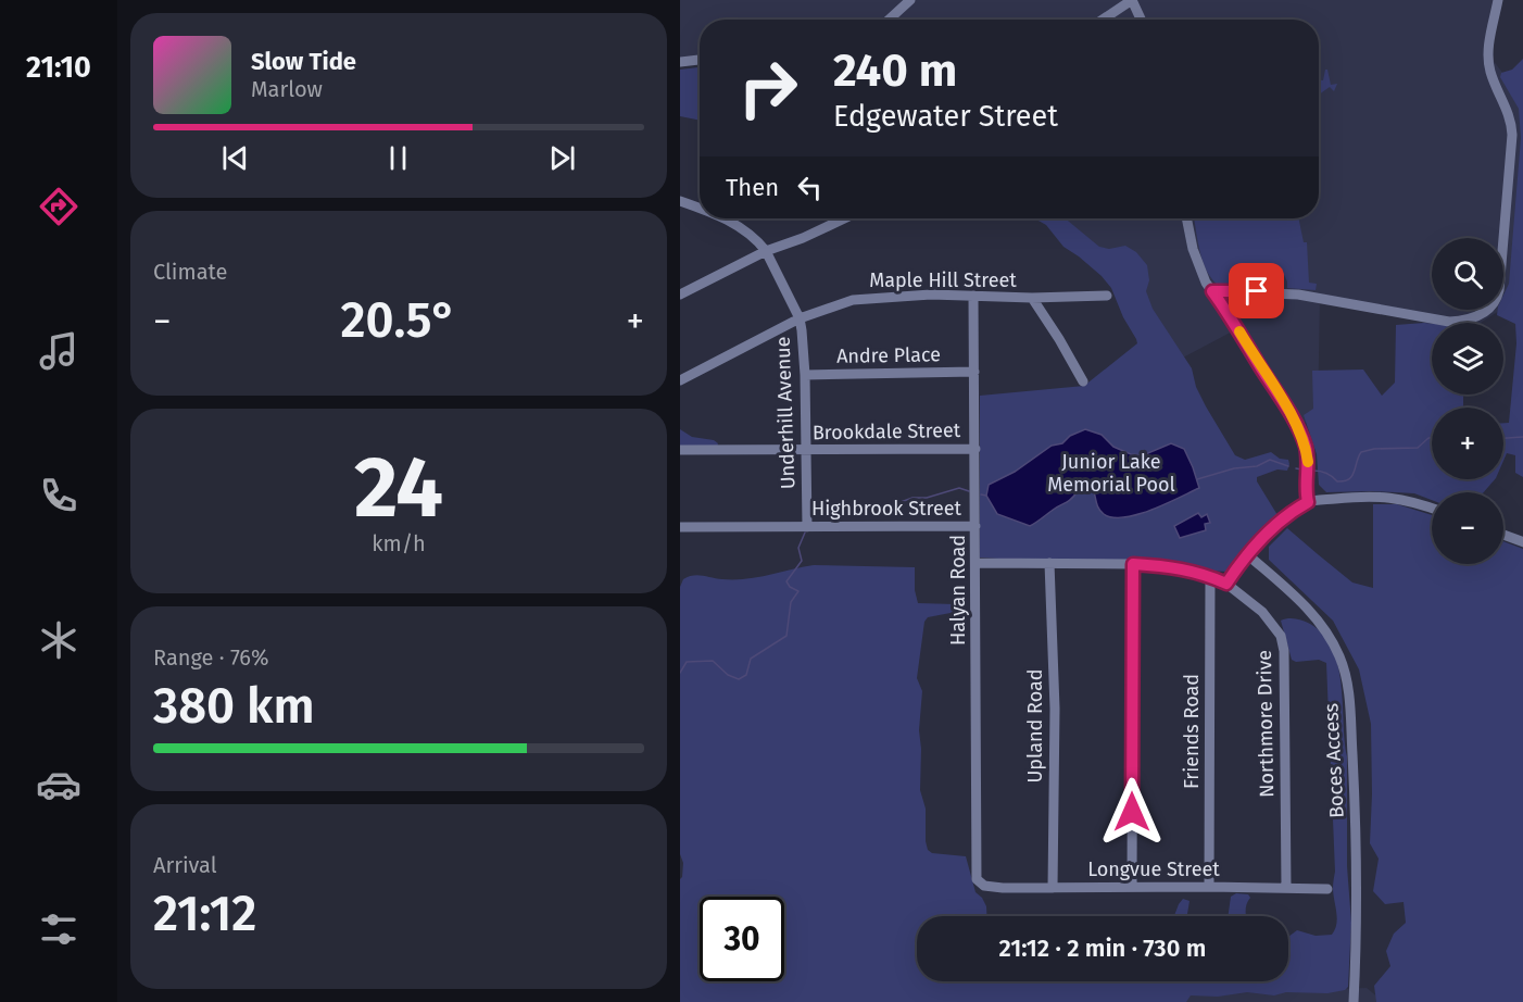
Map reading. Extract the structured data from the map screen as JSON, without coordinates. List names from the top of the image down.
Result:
{
  "streets": {
    "street": [
      "Maple Hill Street",
      "Andre Place",
      "Underhill Avenue",
      "Brookdale Street",
      "Highbrook Street",
      "Halyan Road",
      "Northmore Drive",
      "Upland Road",
      "Friends Road",
      "Boces Access",
      "Longvue Street"
    ]
  },
  "crossings": [
    ["Maple Hill Street", "Underhill Avenue"],
    ["Maple Hill Street", "Halyan Road"],
    ["Andre Place", "Underhill Avenue"],
    ["Andre Place", "Halyan Road"],
    ["Underhill Avenue", "Brookdale Street"],
    ["Underhill Avenue", "Highbrook Street"],
    ["Brookdale Street", "Halyan Road"],
    ["Highbrook Street", "Halyan Road"],
    ["Halyan Road", "Northmore Drive"],
    ["Halyan Road", "Longvue Street"],
    ["Northmore Drive", "Upland Road"],
    ["Northmore Drive", "Friends Road"],
    ["Northmore Drive", "Longvue Street"],
    ["Upland Road", "Longvue Street"],
    ["Friends Road", "Longvue Street"]
  ],
  "parks": ["Junior Lake Memorial Pool"],
  "page": {
    "tabs": "21:10",
    "turn": ["240 m", "Edgewater Street"],
    "song": ["Slow Tide", "Marlow"],
    "then": "Then",
    "tile": [
      "Climate",
      ["24", "km/h"],
      ["Range · 76%", "380 km"],
      ["Arrival", "21:12"]
    ],
    "map_buttons": ["+", "−"],
    "heat": ["−", "20.5°", "+"],
    "limit": "30",
    "trip": "21:12 · 2 min · 730 m"
  }
}
